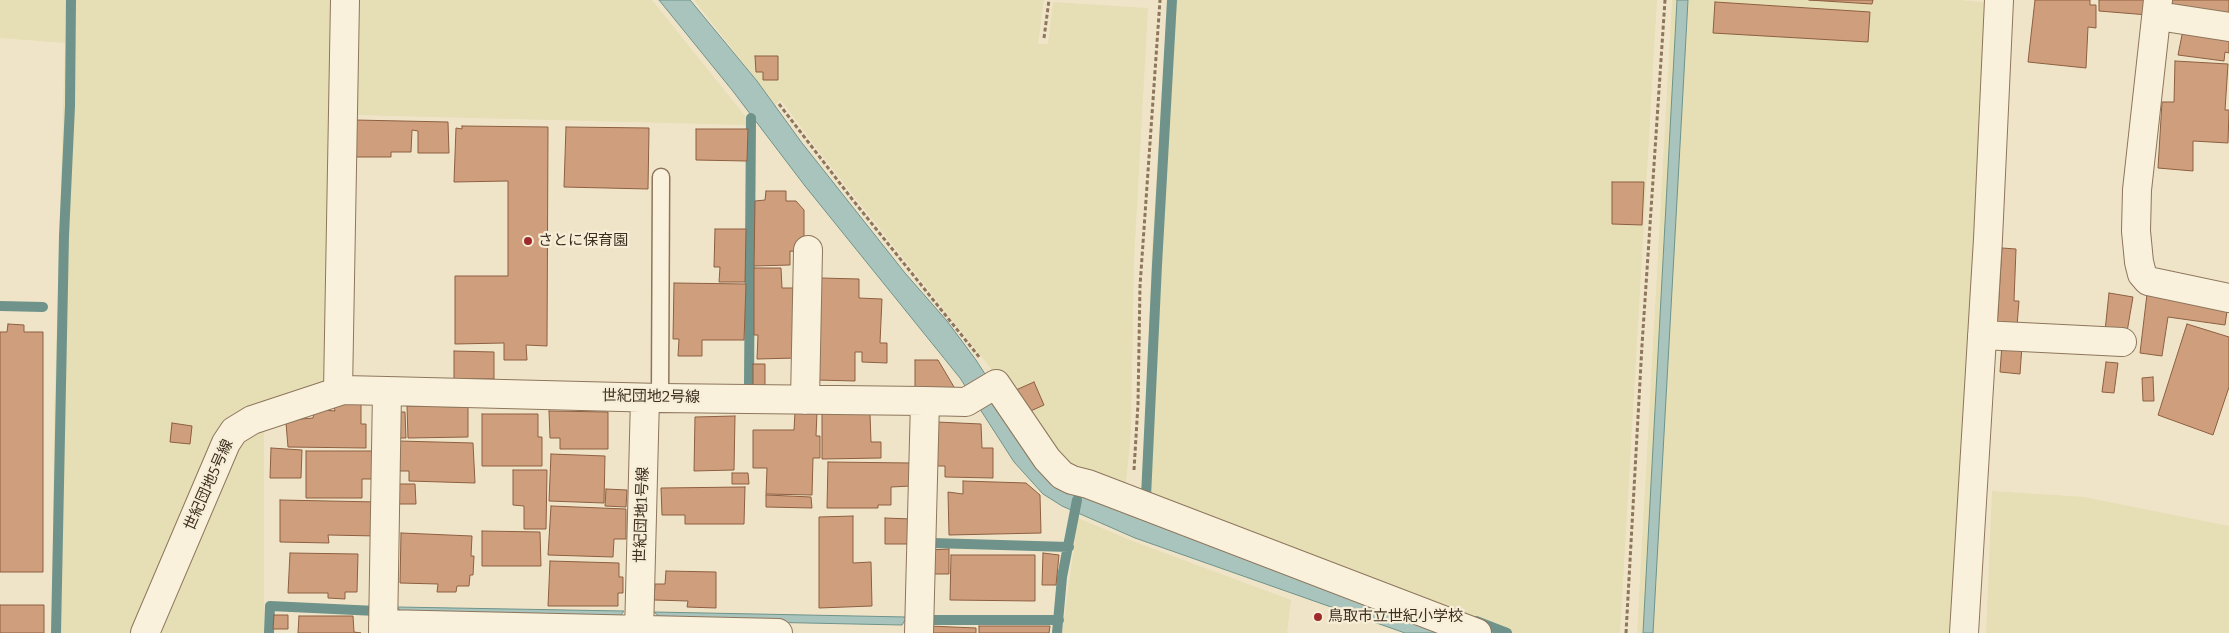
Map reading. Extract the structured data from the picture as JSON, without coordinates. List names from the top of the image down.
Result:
{
  "streets": {
    "street": ["世紀団地2号線", "世紀団地5号線", "世紀団地1号線"]
  },
  "crossings": [
    ["世紀団地2号線", "世紀団地5号線"],
    ["世紀団地2号線", "世紀団地1号線"]
  ],
  "places": ["さとに保育園", "鳥取市立世紀小学校"]
}
